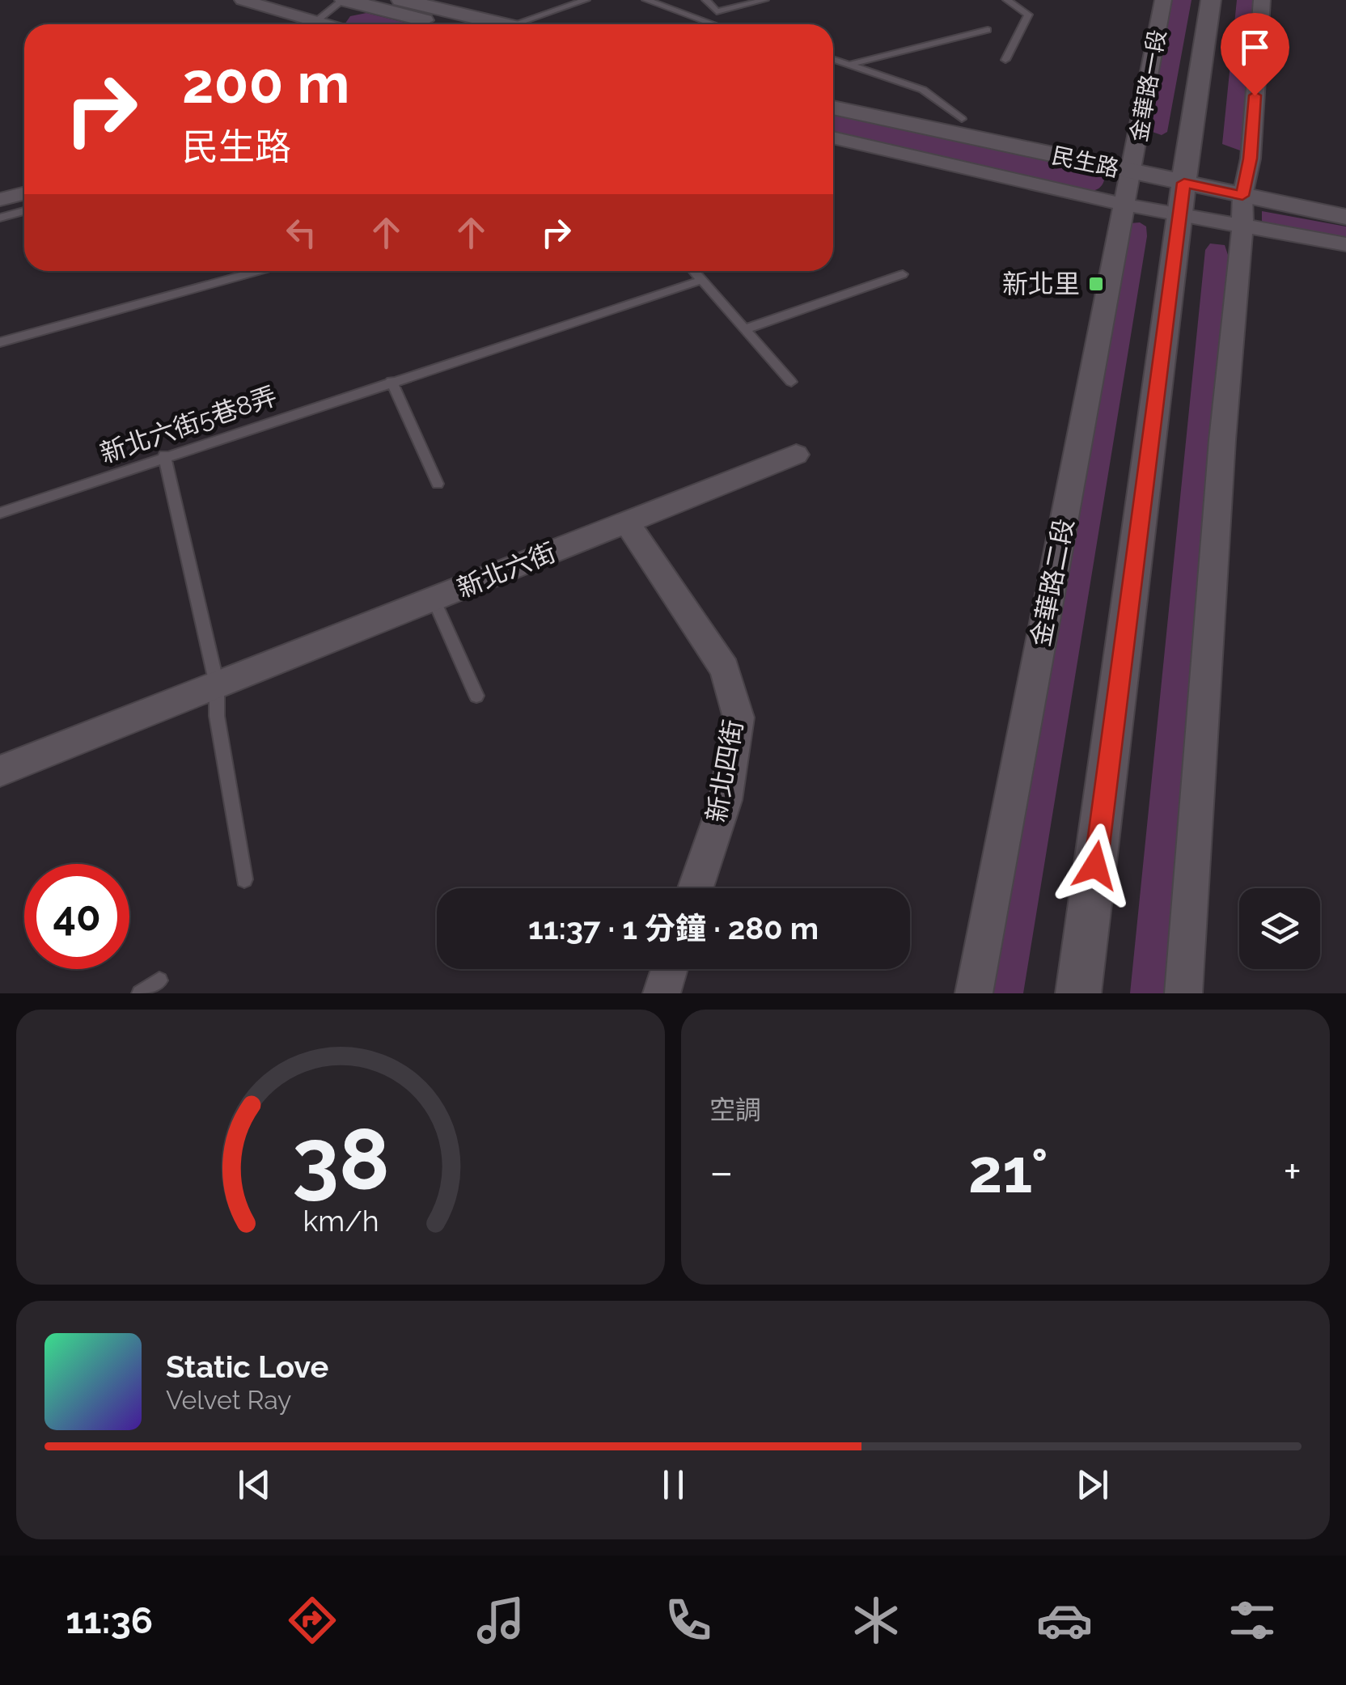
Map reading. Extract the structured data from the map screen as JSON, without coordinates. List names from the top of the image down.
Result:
{
  "streets": {
    "street": [
      "金華路一段",
      "民生路",
      "新北六街",
      "金華路二段",
      "新北四街"
    ],
    "lane": ["新北六街5巷8弄"]
  },
  "crossings": [
    ["金華路一段", "民生路"],
    ["金華路一段", "金華路二段"],
    ["民生路", "金華路二段"],
    ["新北六街", "新北四街"]
  ],
  "places": {
    "transit": ["新北里"]
  },
  "page": {
    "turn": ["200 m", "民生路"],
    "limit": "40",
    "trip": "11:37 · 1 分鐘 · 280 m",
    "tile": "空調",
    "heat": ["−", "21°", "+"],
    "song": ["Static Love", "Velvet Ray"],
    "tabs": "11:36",
    "gauge": ["38", "km/h"]
  }
}
